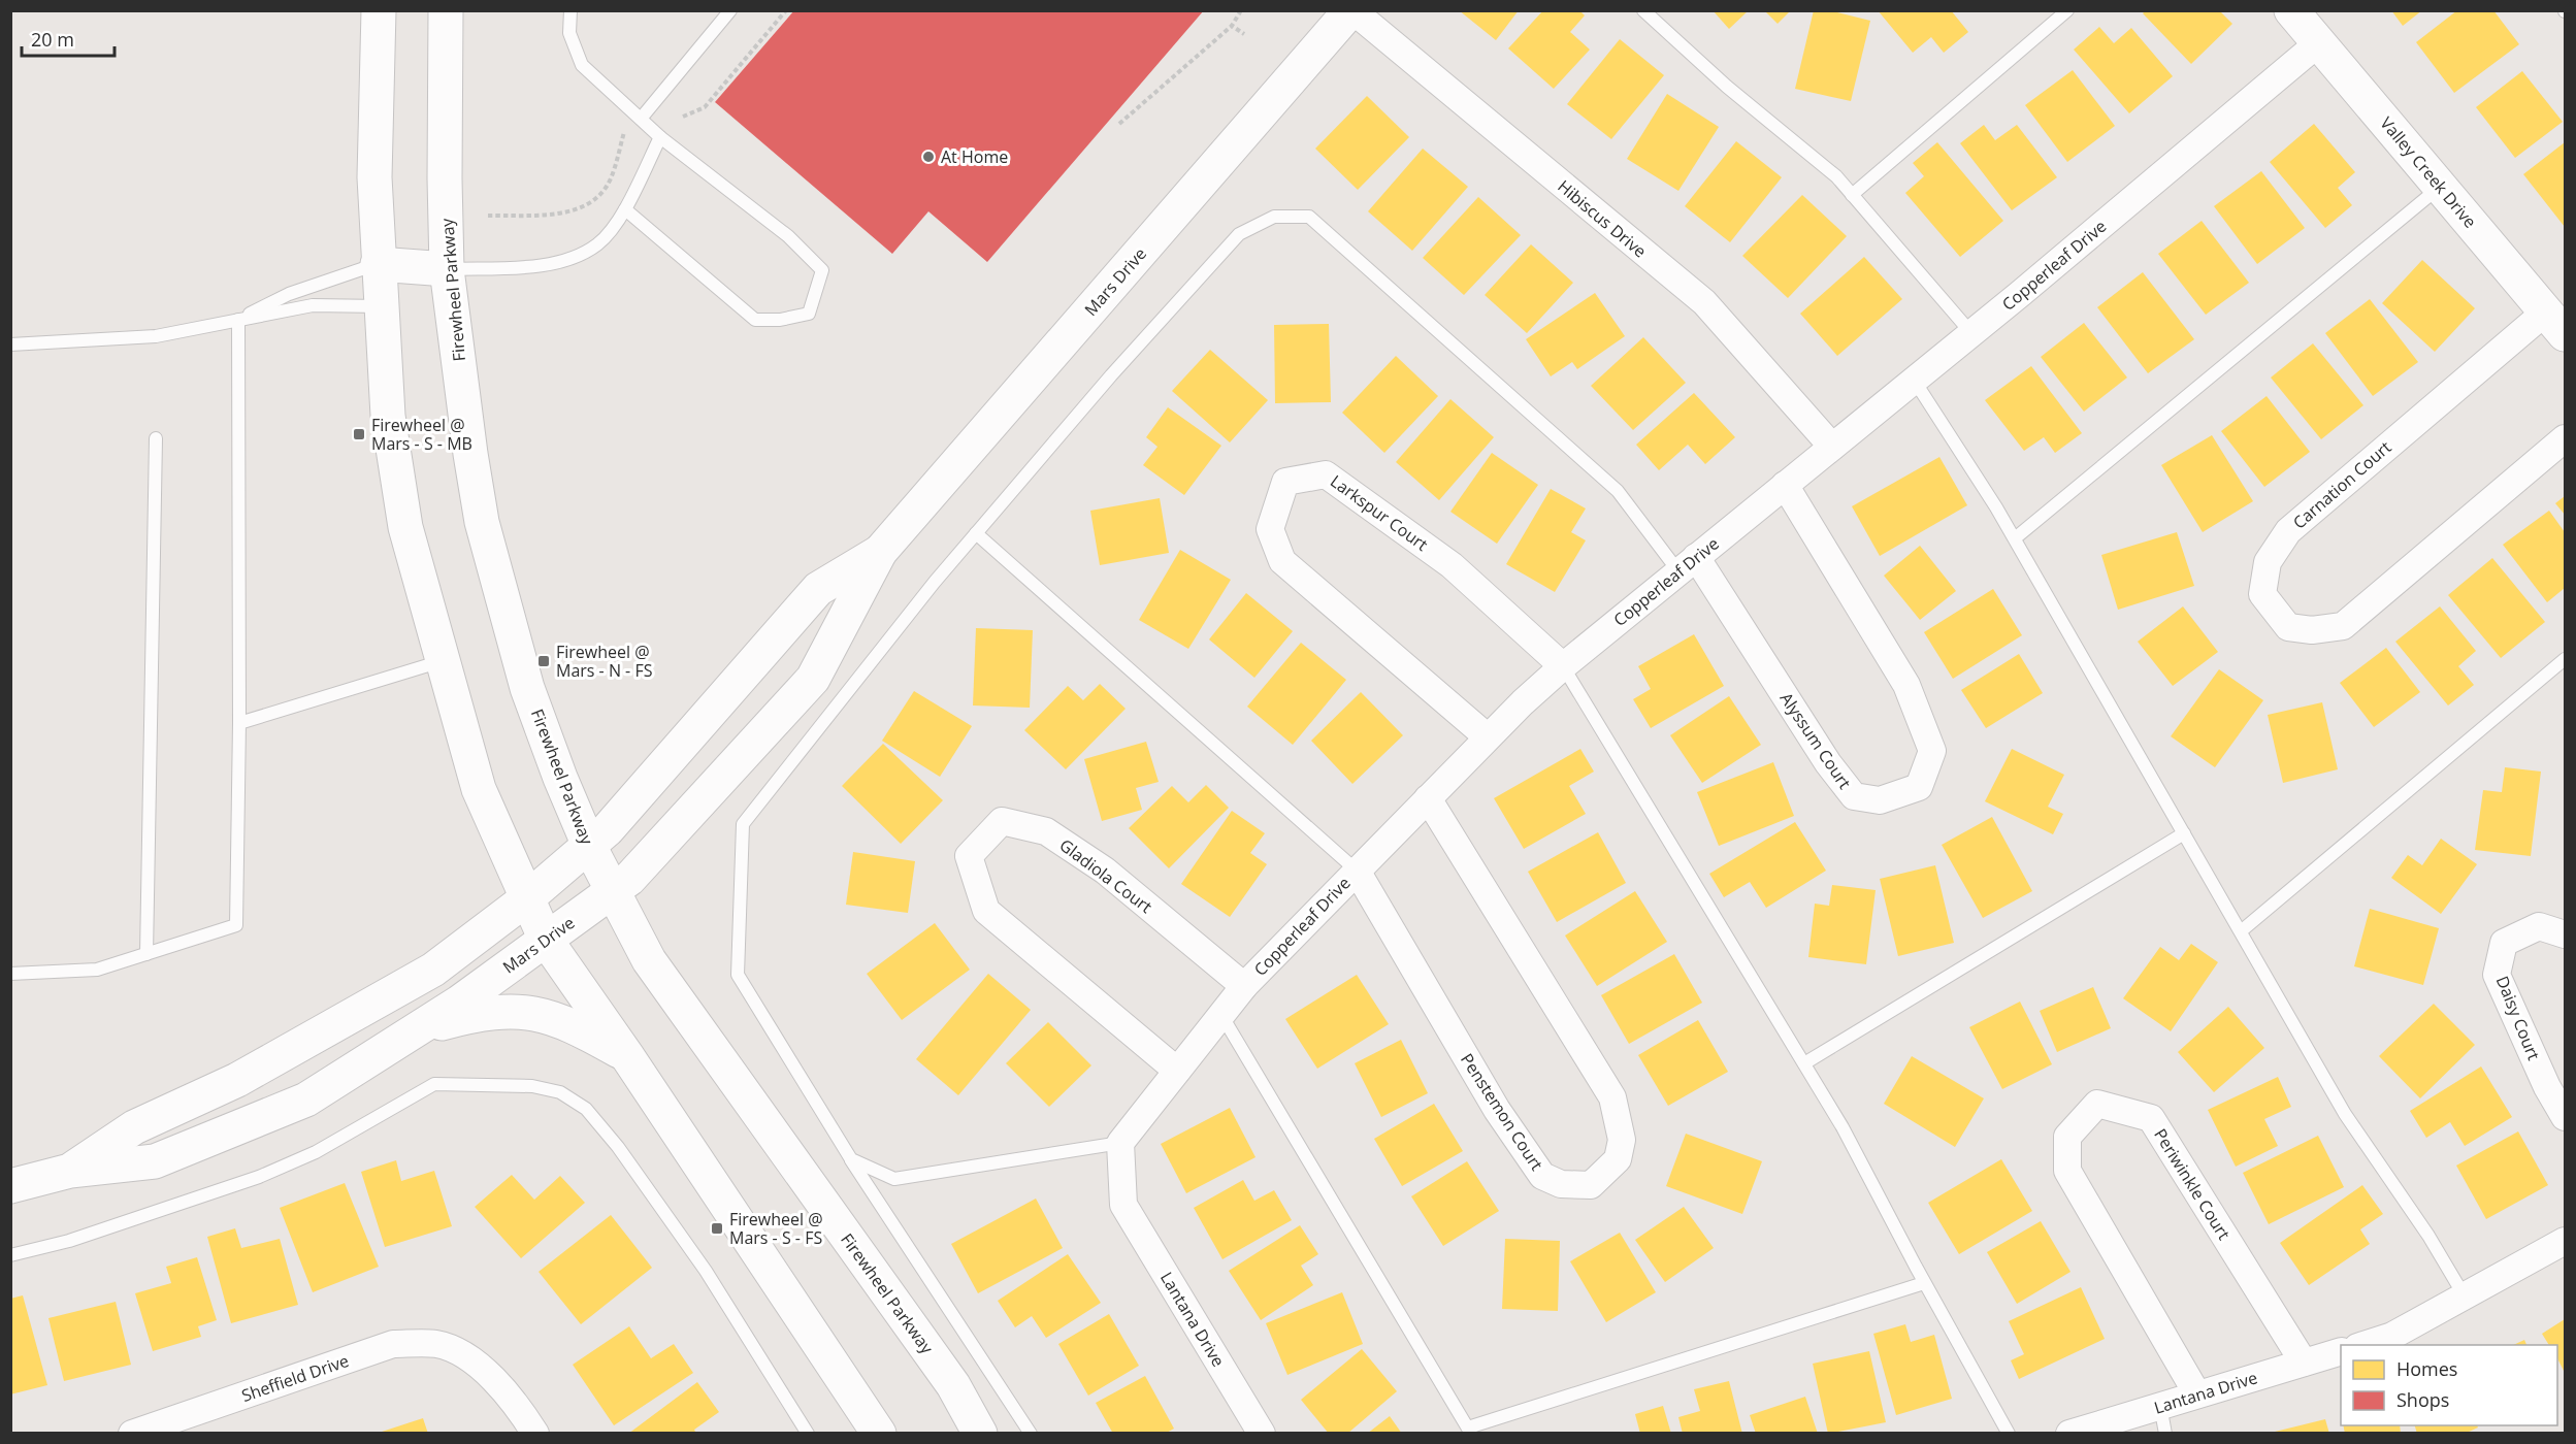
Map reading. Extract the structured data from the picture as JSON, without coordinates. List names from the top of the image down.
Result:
{
  "streets": {
    "main road": ["Valley Creek Drive", "Mars Drive", "Firewheel Parkway"],
    "street": [
      "Hibiscus Drive",
      "Copperleaf Drive",
      "Carnation Court",
      "Larkspur Court",
      "Alyssum Court",
      "Gladiola Court",
      "Daisy Court",
      "Penstemon Court",
      "Periwinkle Court",
      "Lantana Drive",
      "Sheffield Drive"
    ]
  },
  "crossings": [
    ["Valley Creek Drive", "Copperleaf Drive"],
    ["Valley Creek Drive", "Carnation Court"],
    ["Hibiscus Drive", "Copperleaf Drive"],
    ["Hibiscus Drive", "Mars Drive"],
    ["Copperleaf Drive", "Larkspur Court"],
    ["Copperleaf Drive", "Alyssum Court"],
    ["Copperleaf Drive", "Gladiola Court"],
    ["Copperleaf Drive", "Penstemon Court"],
    ["Copperleaf Drive", "Lantana Drive"],
    ["Mars Drive", "Firewheel Parkway"],
    ["Periwinkle Court", "Lantana Drive"]
  ],
  "places": {
    "other": ["At Home"],
    "transit": ["Firewheel @ Mars - S - MB", "Firewheel @ Mars - N - FS", "Firewheel @ Mars - S - FS"]
  },
  "legend": ["Homes", "Shops"],
  "scale_bar": "20 m"
}
